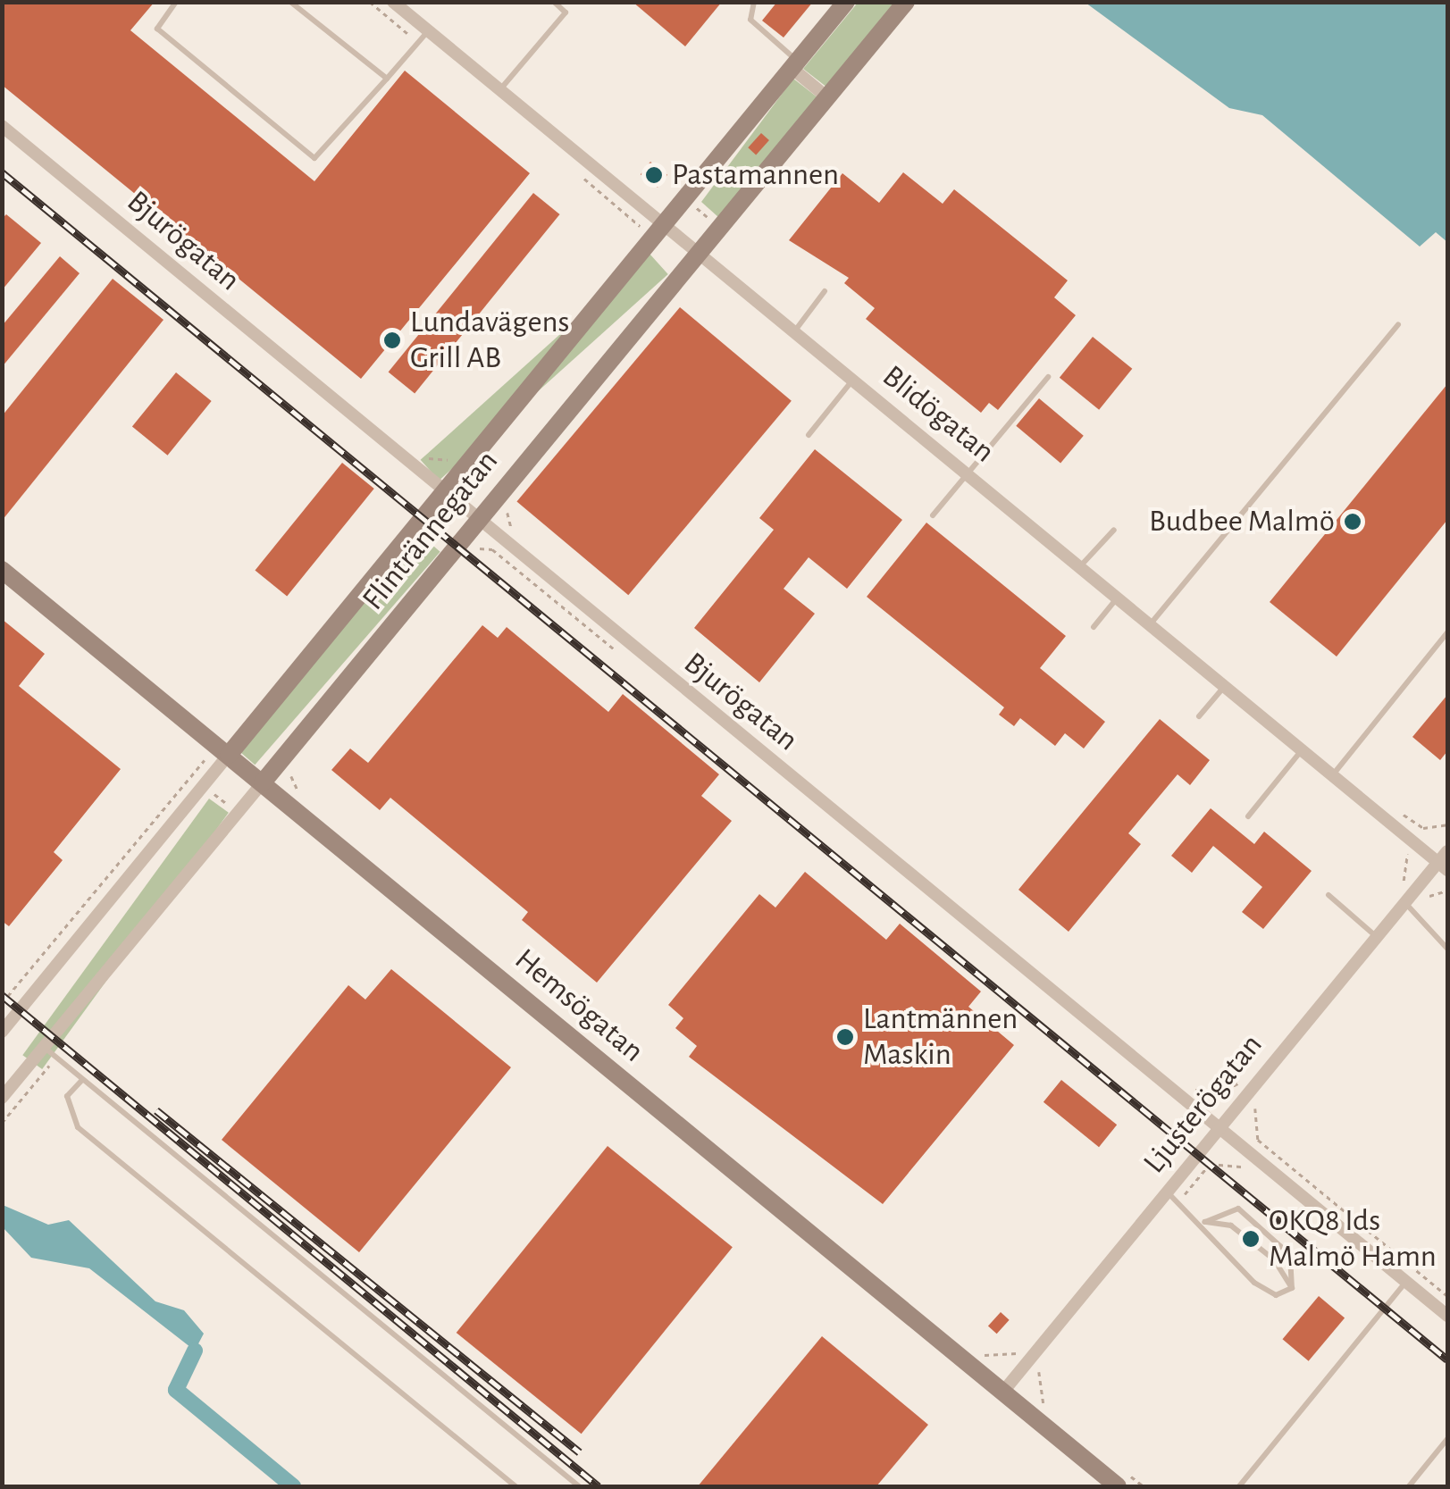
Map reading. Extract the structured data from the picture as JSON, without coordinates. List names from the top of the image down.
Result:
{
  "streets": {
    "street": [
      "Bjurögatan",
      "Blidögatan",
      "Flintrännegatan",
      "Hemsögatan",
      "Ljusterögatan"
    ]
  },
  "crossings": [
    ["Bjurögatan", "Flintrännegatan"],
    ["Bjurögatan", "Ljusterögatan"],
    ["Blidögatan", "Flintrännegatan"],
    ["Blidögatan", "Ljusterögatan"],
    ["Flintrännegatan", "Hemsögatan"],
    ["Hemsögatan", "Ljusterögatan"]
  ],
  "places": [
    "Pastamannen",
    "Lundavägens Grill AB",
    "Budbee Malmö",
    "Lantmännen Maskin",
    "OKQ8 Ids Malmö Hamn"
  ]
}
